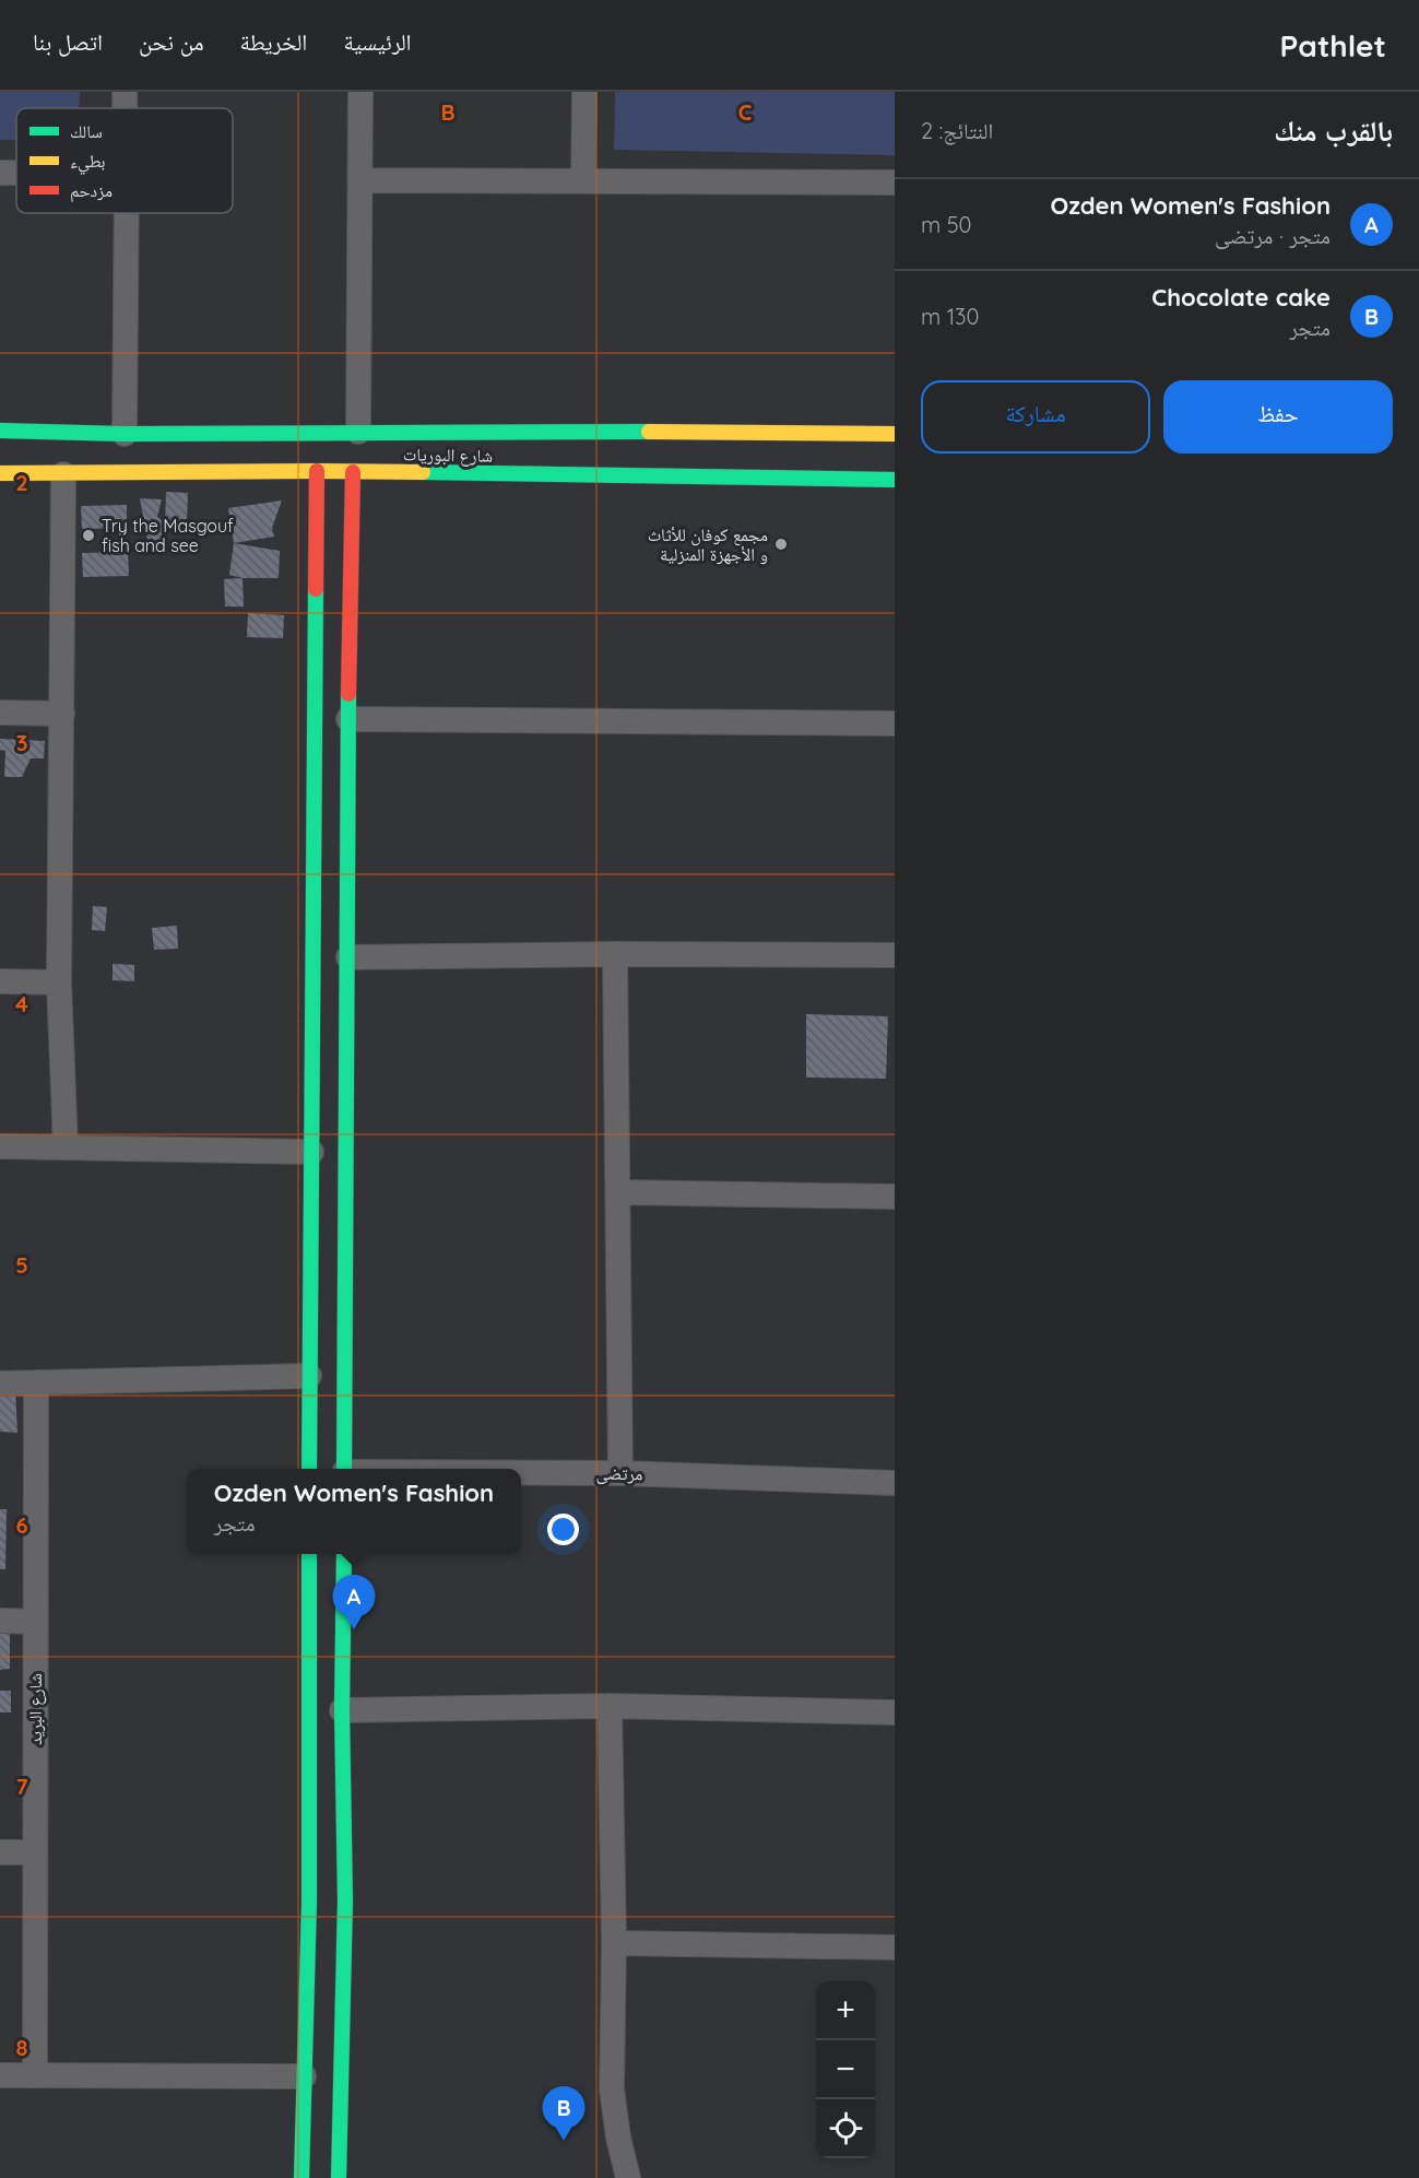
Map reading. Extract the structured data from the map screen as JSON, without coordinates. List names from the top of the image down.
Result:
{
  "streets": {
    "street": ["شارع البوريات", "مرتضى", "شارع البريد"]
  },
  "places": ["Try the Masgouf fish and see", "مجمع كوفان للأثاث و الأجهزة المنزلية"],
  "legend": ["سالك", "بطيء", "مزدحم"],
  "page": {
    "header": "Pathlet",
    "nav": [
      "الرئيسية",
      "الخريطة",
      "من نحن",
      "اتصل بنا"
    ],
    "heading": ["بالقرب منك", "النتائج: 2"],
    "list": [
      {
        "mark": "A",
        "name": "Ozden Women's Fashion",
        "note": "متجر · مرتضى",
        "value": "50 m"
      },
      {
        "mark": "B",
        "name": "Chocolate cake",
        "note": "متجر",
        "value": "130 m"
      }
    ],
    "buttons": ["حفظ", "مشاركة"],
    "popup": ["Ozden Women's Fashion", "متجر"],
    "pins": ["A", "B"],
    "map_buttons": ["+", "−"]
  },
  "grid": {
    "columns": ["B", "C"],
    "rows": [
      "2",
      "3",
      "4",
      "5",
      "6",
      "7",
      "8"
    ]
  }
}
